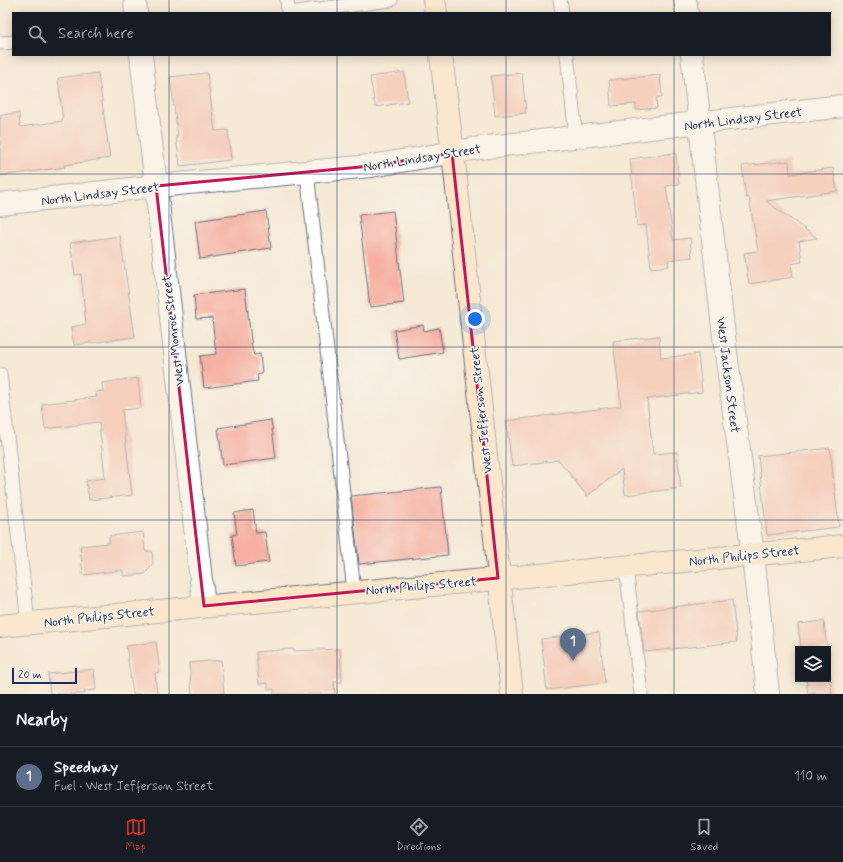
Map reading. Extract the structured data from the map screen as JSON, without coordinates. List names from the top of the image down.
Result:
{
  "streets": {
    "street": [
      "North Lindsay Street",
      "West Monroe Street",
      "West Jackson Street",
      "West Jefferson Street",
      "North Philips Street"
    ]
  },
  "crossings": [
    ["North Lindsay Street", "West Monroe Street"],
    ["North Lindsay Street", "West Jackson Street"],
    ["North Lindsay Street", "West Jefferson Street"],
    ["West Monroe Street", "North Philips Street"],
    ["West Jackson Street", "North Philips Street"],
    ["West Jefferson Street", "North Philips Street"]
  ],
  "scale_bar": "20 m",
  "page": {
    "search": "Search here",
    "pins": "1",
    "scale": "20 m",
    "heading": "Nearby",
    "list": [
      {
        "mark": "1",
        "name": "Speedway",
        "note": "Fuel · West Jefferson Street",
        "value": "110 m"
      }
    ],
    "nav": ["Map", "Directions", "Saved"]
  }
}
